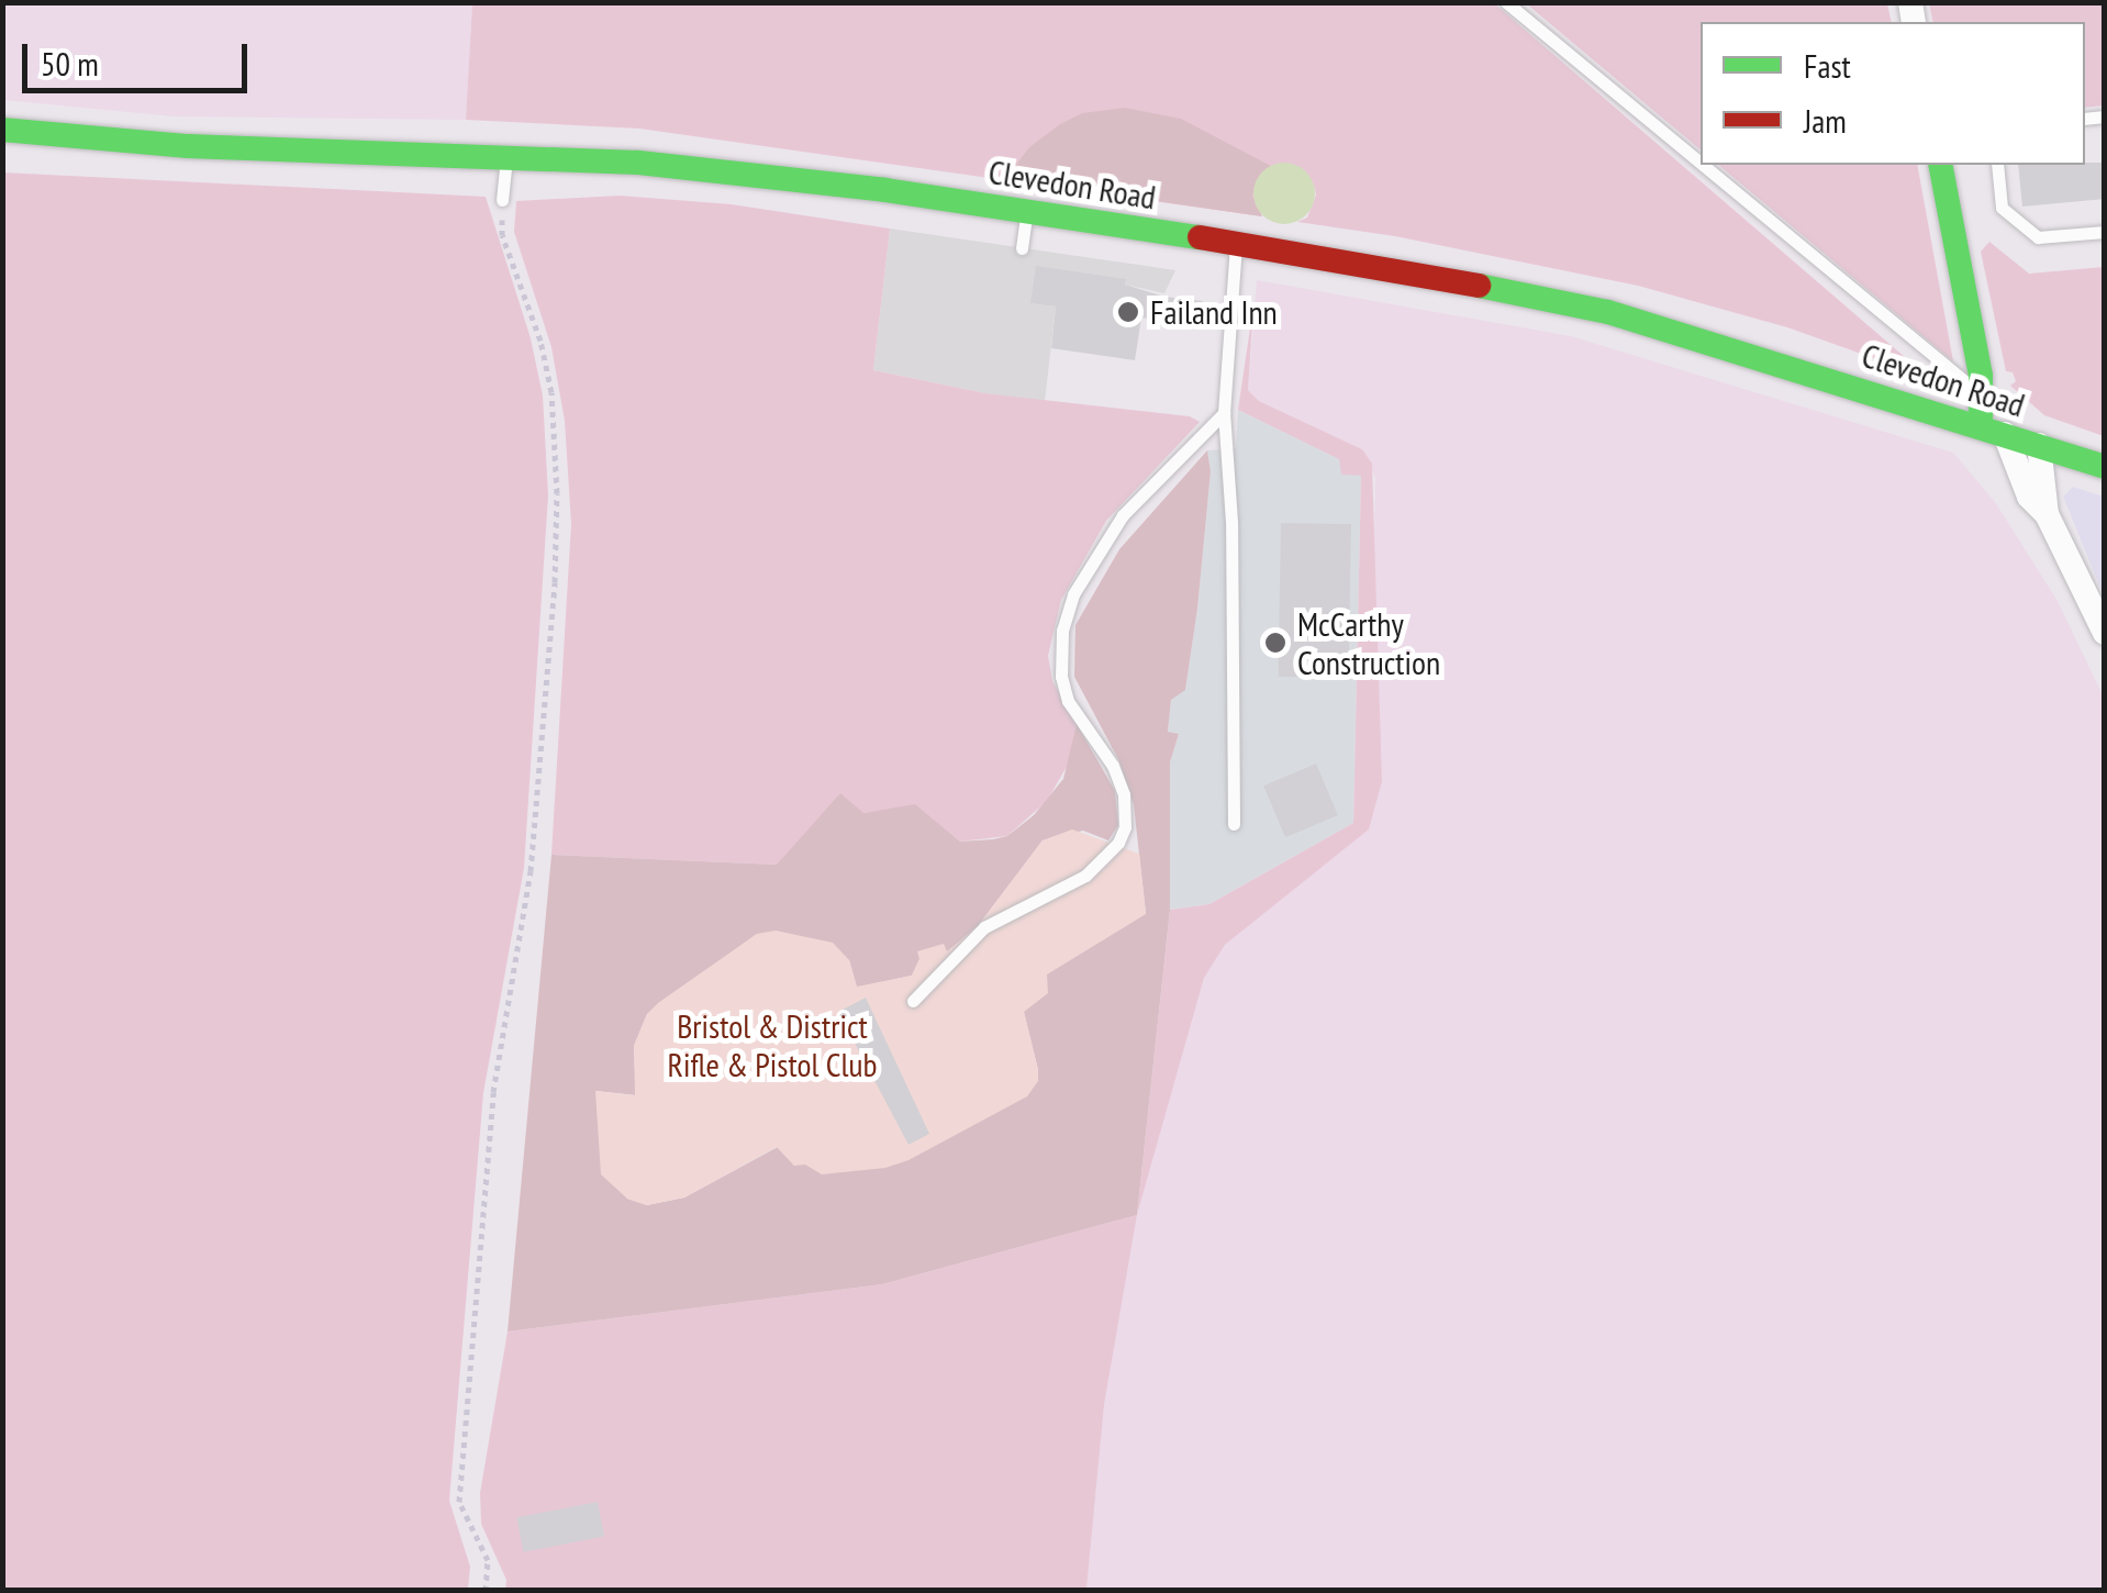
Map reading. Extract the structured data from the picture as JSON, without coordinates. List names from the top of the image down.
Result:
{
  "streets": {
    "main road": ["Clevedon Road"]
  },
  "parks": ["Bristol & District Rifle & Pistol Club"],
  "places": ["Failand Inn", "McCarthy Construction"],
  "legend": ["Fast", "Jam"],
  "scale_bar": "50 m"
}
